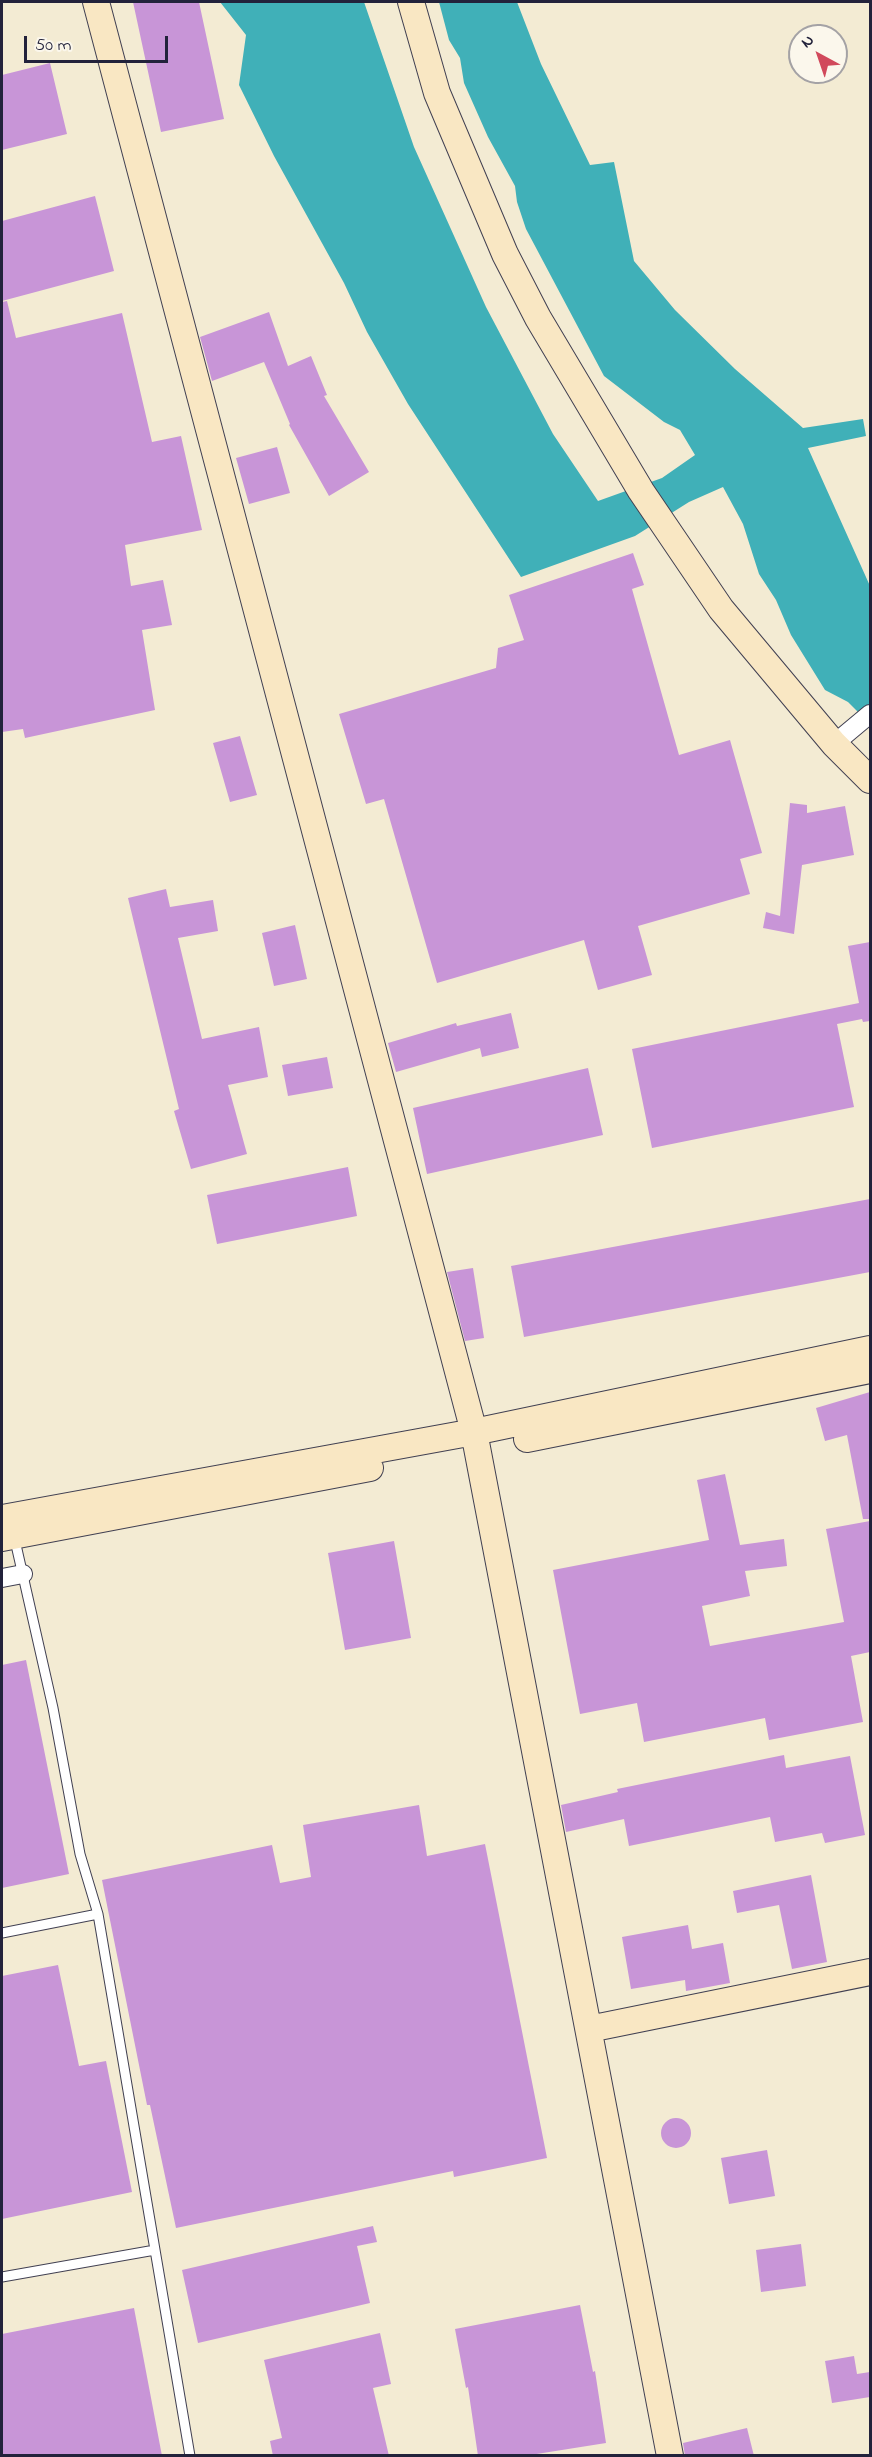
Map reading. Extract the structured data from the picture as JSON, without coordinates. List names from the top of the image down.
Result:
{
  "scale_bar": "50 m",
  "north": "top left"
}
